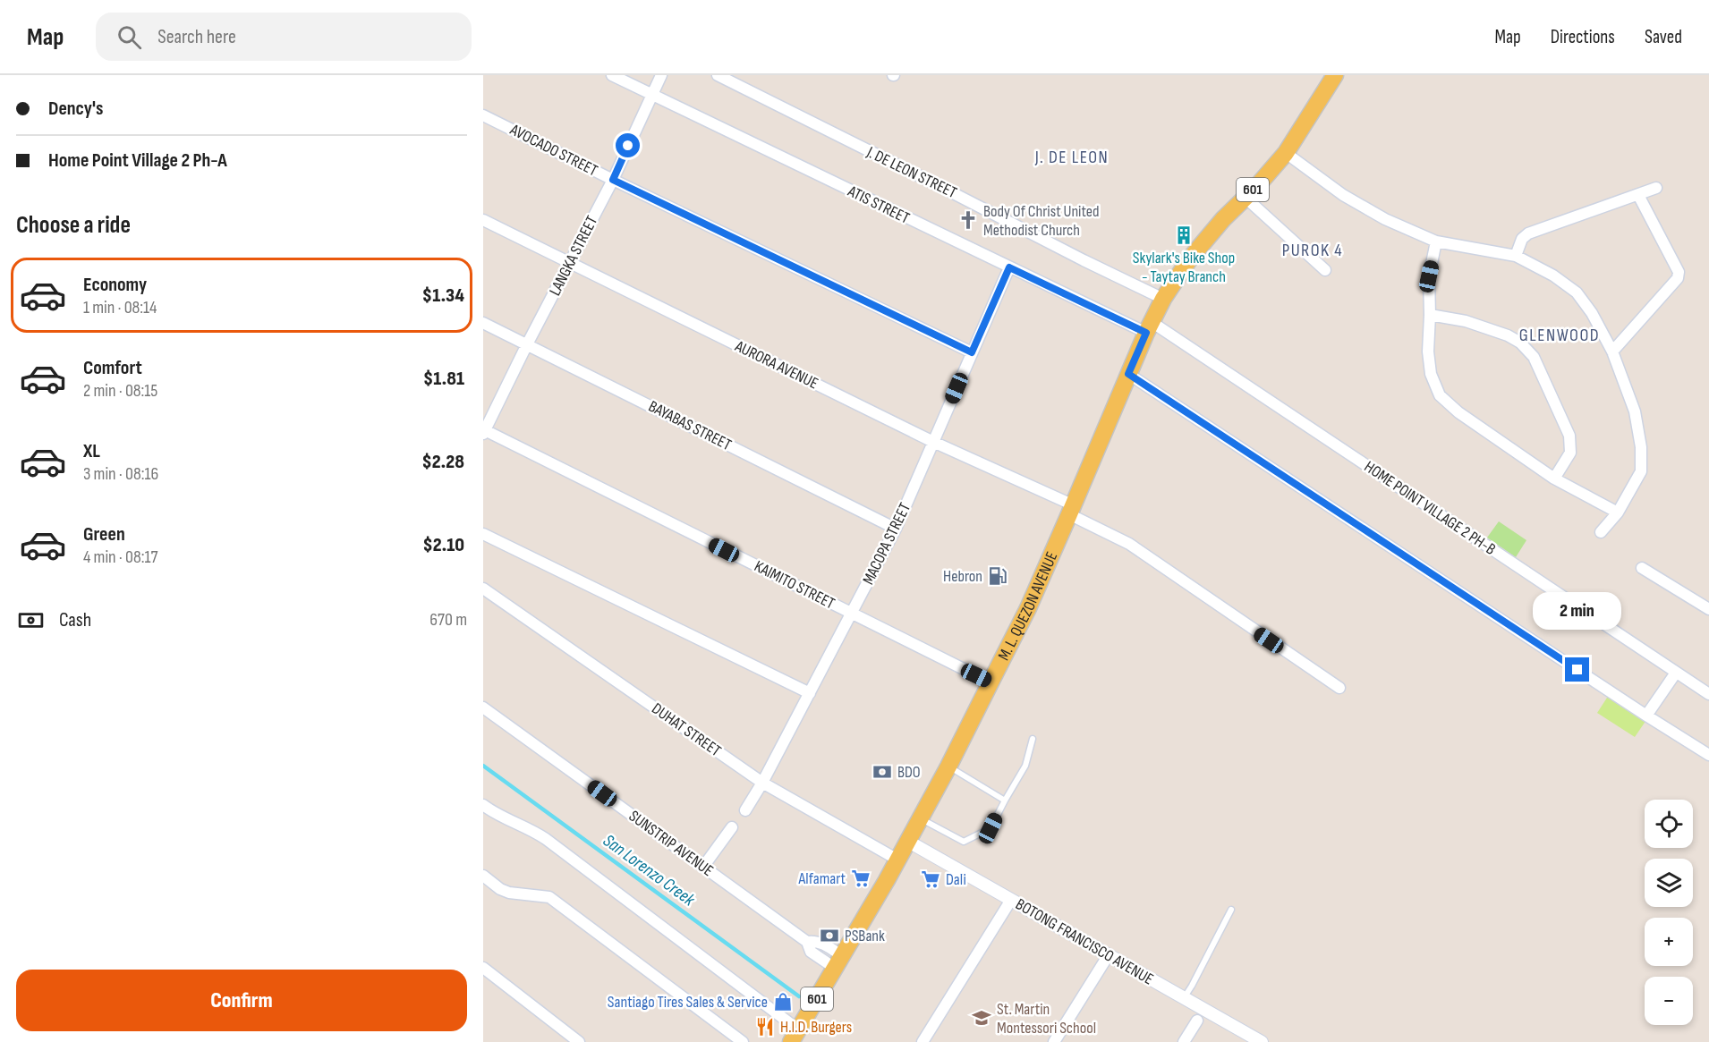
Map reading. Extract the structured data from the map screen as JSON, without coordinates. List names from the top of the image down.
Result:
{
  "streets": {
    "main road": ["601", "M. L. QUEZON AVENUE"],
    "street": [
      "AVOCADO STREET",
      "J. DE LEON STREET",
      "ATIS STREET",
      "LANGKA STREET",
      "AURORA AVENUE",
      "BAYABAS STREET",
      "HOME POINT VILLAGE 2 PH-B",
      "MACOPA STREET",
      "KAIMITO STREET",
      "DUHAT STREET",
      "SUNSTRIP AVENUE",
      "BOTONG FRANCISCO AVENUE"
    ]
  },
  "crossings": [
    ["AVOCADO STREET", "LANGKA STREET"],
    ["AVOCADO STREET", "MACOPA STREET"],
    ["J. DE LEON STREET", "601"],
    ["J. DE LEON STREET", "M. L. QUEZON AVENUE"],
    ["601", "M. L. QUEZON AVENUE"],
    ["ATIS STREET", "LANGKA STREET"],
    ["ATIS STREET", "HOME POINT VILLAGE 2 PH-B"],
    ["ATIS STREET", "MACOPA STREET"],
    ["ATIS STREET", "M. L. QUEZON AVENUE"],
    ["LANGKA STREET", "AURORA AVENUE"],
    ["LANGKA STREET", "BAYABAS STREET"],
    ["LANGKA STREET", "KAIMITO STREET"],
    ["AURORA AVENUE", "MACOPA STREET"],
    ["AURORA AVENUE", "M. L. QUEZON AVENUE"],
    ["BAYABAS STREET", "MACOPA STREET"],
    ["HOME POINT VILLAGE 2 PH-B", "M. L. QUEZON AVENUE"],
    ["MACOPA STREET", "KAIMITO STREET"],
    ["MACOPA STREET", "DUHAT STREET"],
    ["KAIMITO STREET", "M. L. QUEZON AVENUE"],
    ["M. L. QUEZON AVENUE", "DUHAT STREET"],
    ["M. L. QUEZON AVENUE", "SUNSTRIP AVENUE"],
    ["M. L. QUEZON AVENUE", "BOTONG FRANCISCO AVENUE"]
  ],
  "districts": ["J. DE LEON", "PUROK 4", "GLENWOOD"],
  "water": ["San Lorenzo Creek"],
  "places": {
    "church": ["Body Of Christ United Methodist Church"],
    "building": ["Skylark's Bike Shop - Taytay Branch"],
    "fuel station": ["Hebron"],
    "bank": ["BDO", "PSBank"],
    "supermarket": ["Alfamart", "Dali"],
    "shop": ["Santiago Tires Sales & Service"],
    "school or university": ["St. Martin Montessori School"],
    "restaurant": ["H.I.D. Burgers"]
  },
  "page": {
    "header": "Map",
    "search": "Search here",
    "nav": ["Map", "Directions", "Saved"],
    "banner": ["Dency's", "Home Point Village 2 Ph-A"],
    "heading": "Choose a ride",
    "list": [
      {
        "name": "Economy",
        "note": "1 min · 08:14",
        "value": "$1.34"
      },
      {
        "name": "Comfort",
        "note": "2 min · 08:15",
        "value": "$1.81"
      },
      {
        "name": "XL",
        "note": "3 min · 08:16",
        "value": "$2.28"
      },
      {
        "name": "Green",
        "note": "4 min · 08:17",
        "value": "$2.10"
      }
    ],
    "pay": ["Cash", "670 m"],
    "bubble": "2 min",
    "map_buttons": ["+", "−"],
    "buttons": "Confirm"
  }
}
